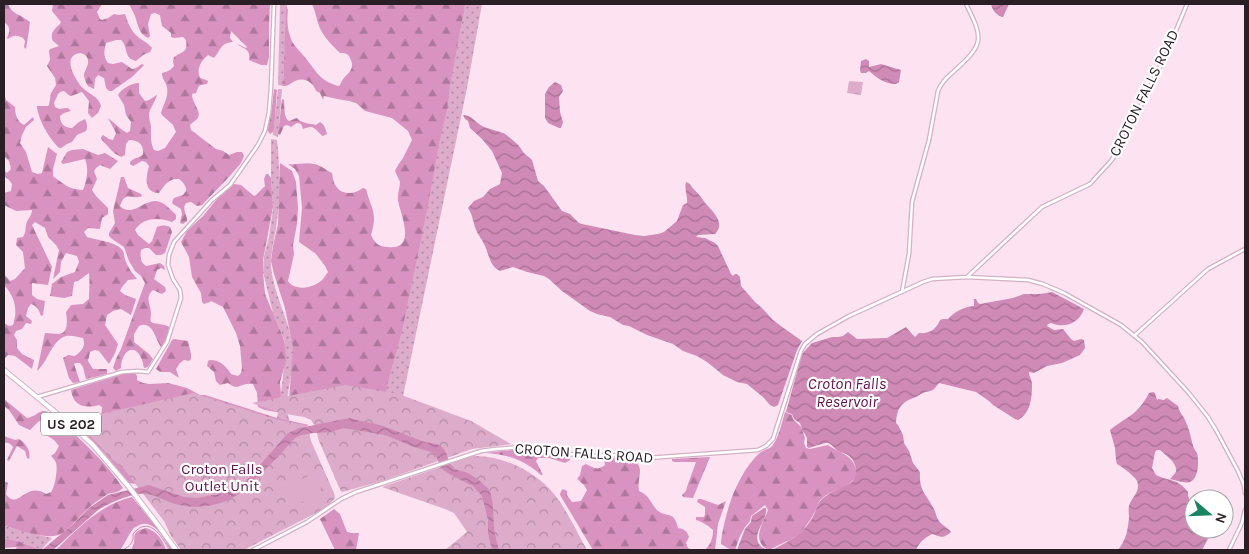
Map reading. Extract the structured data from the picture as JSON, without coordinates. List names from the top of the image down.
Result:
{
  "streets": {
    "main road": ["US 202"],
    "street": ["CROTON FALLS ROAD"]
  },
  "water": ["Croton Falls Reservoir"],
  "parks": ["Croton Falls Outlet Unit"],
  "north": "right"
}
